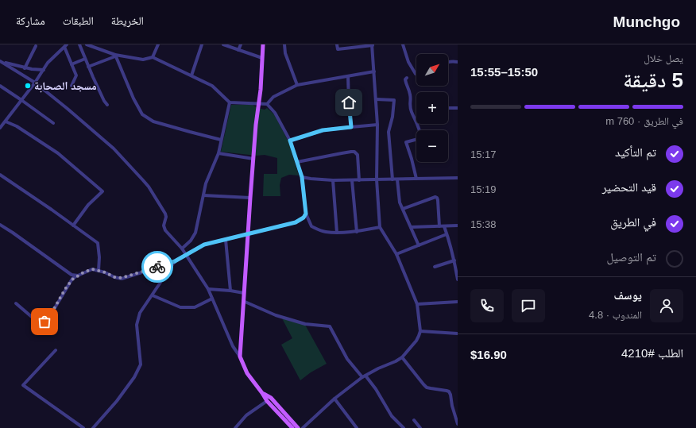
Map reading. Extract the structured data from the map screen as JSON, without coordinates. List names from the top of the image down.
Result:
{
  "places": ["مسجد الصحابة"],
  "north": "top right",
  "page": {
    "header": "Munchgo",
    "nav": ["الخريطة", "الطبقات", "مشاركة"],
    "heading": ["5 دقيقة", "يصل خلال", "15:50–15:55"],
    "panel": [
      "يوسف",
      "المندوب · 4.8",
      "الطلب #4210",
      "$16.90"
    ],
    "map_buttons": ["+", "−"],
    "bar": "في الطريق · 760 m",
    "list": [
      ["تم التأكيد", "15:17"],
      ["قيد التحضير", "15:19"],
      ["في الطريق", "15:38"],
      "تم التوصيل"
    ]
  }
}
